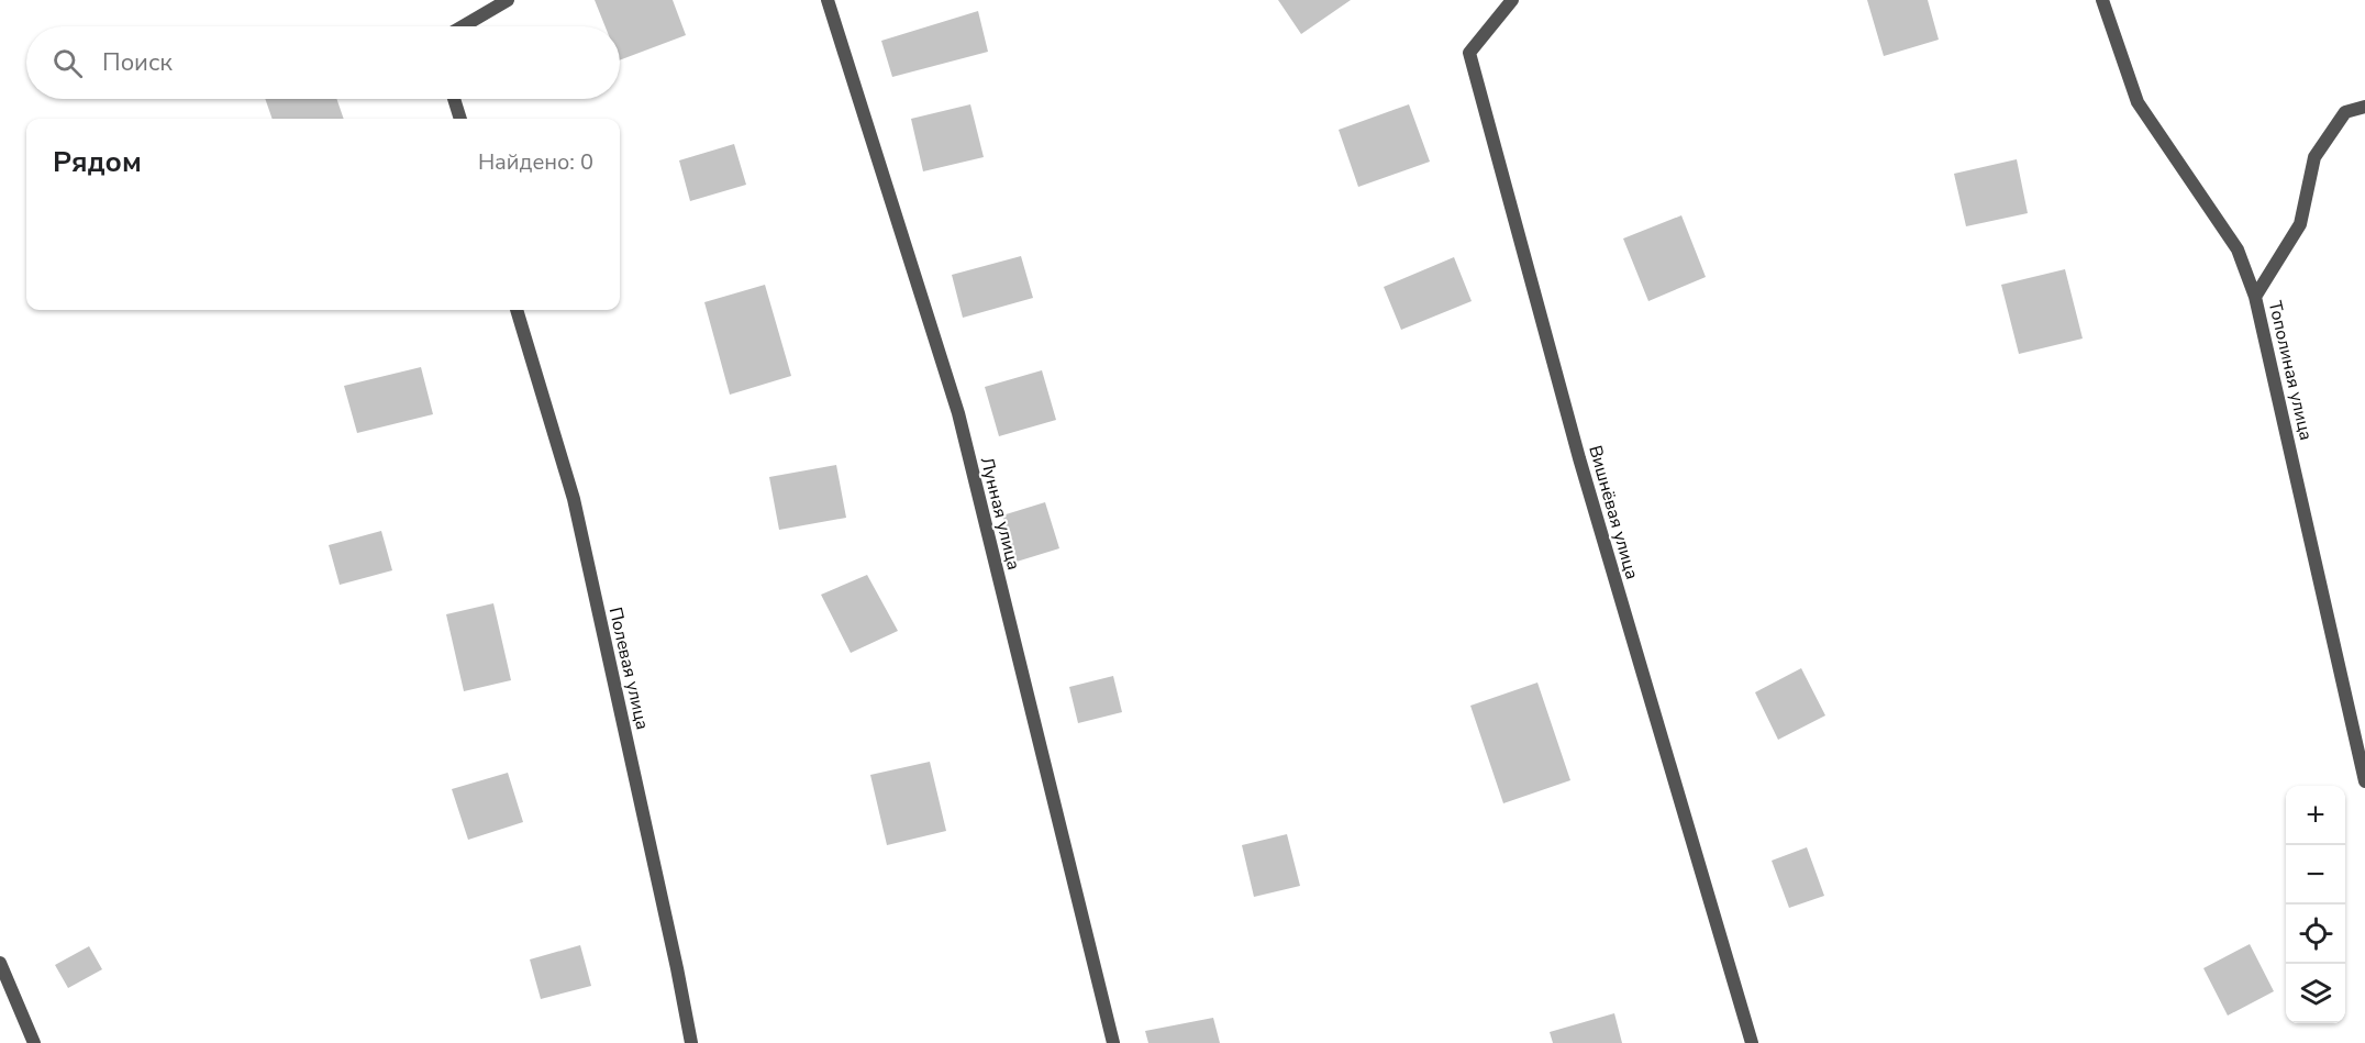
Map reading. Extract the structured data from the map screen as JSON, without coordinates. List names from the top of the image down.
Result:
{
  "streets": {
    "street": [
      "Тополиная улица",
      "Вишнёвая улица",
      "Лунная улица",
      "Полевая улица"
    ]
  },
  "page": {
    "search": "Поиск",
    "heading": ["Рядом", "Найдено: 0"],
    "map_buttons": ["+", "−"]
  }
}
